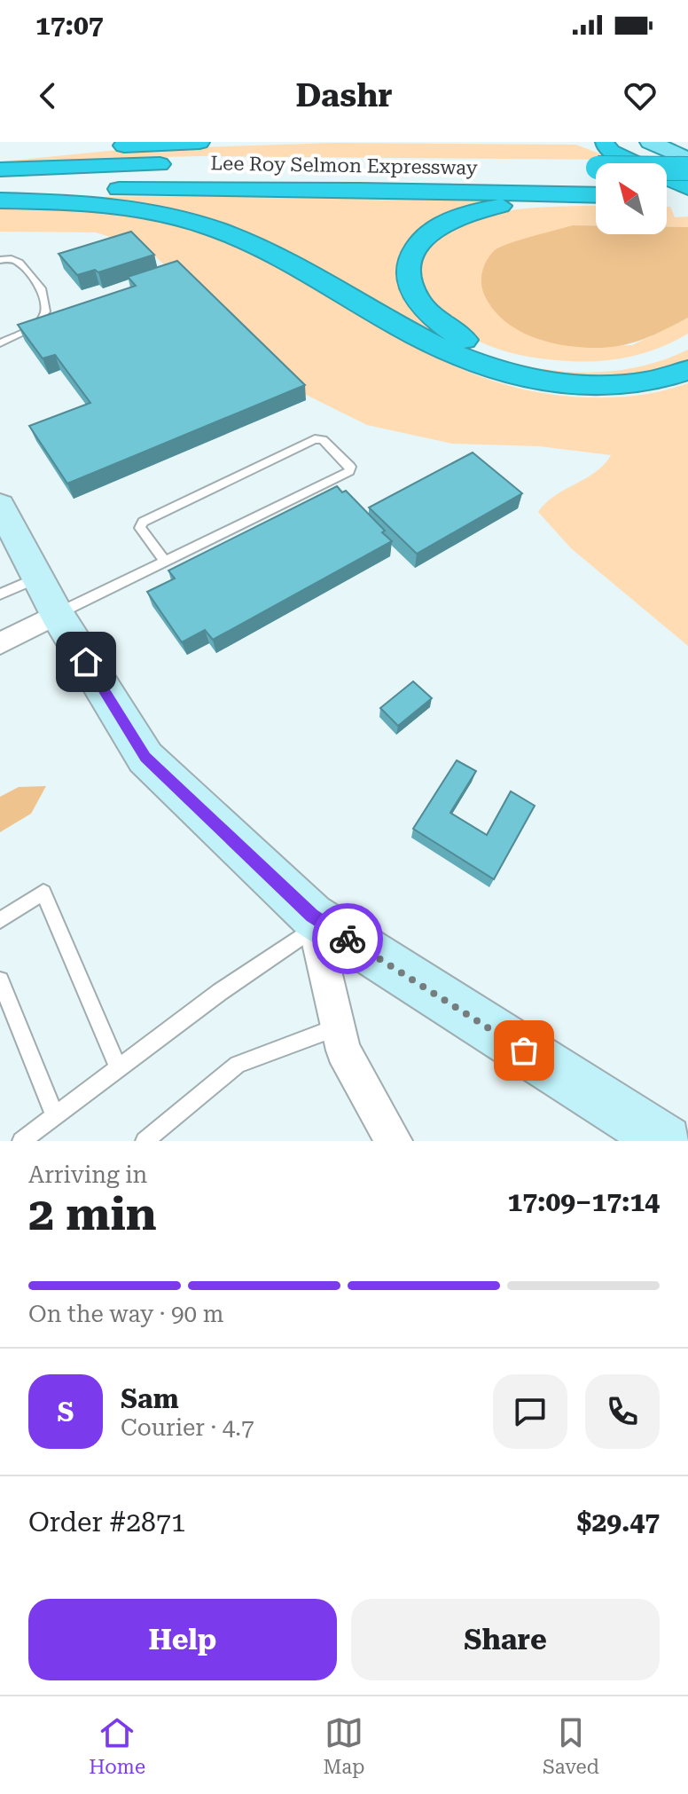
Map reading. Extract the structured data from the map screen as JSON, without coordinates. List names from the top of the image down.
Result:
{
  "streets": {
    "highway": ["Lee Roy Selmon Expressway"]
  },
  "north": "top left",
  "page": {
    "status": "17:07",
    "header": "Dashr",
    "heading": ["2 min", "Arriving in", "17:09–17:14"],
    "panel": [
      "Sam",
      "Courier · 4.7",
      "Order #2871",
      "$29.47"
    ],
    "bar": "On the way · 90 m",
    "round": "S",
    "buttons": ["Help", "Share"],
    "tabs": ["Home", "Map", "Saved"]
  }
}
